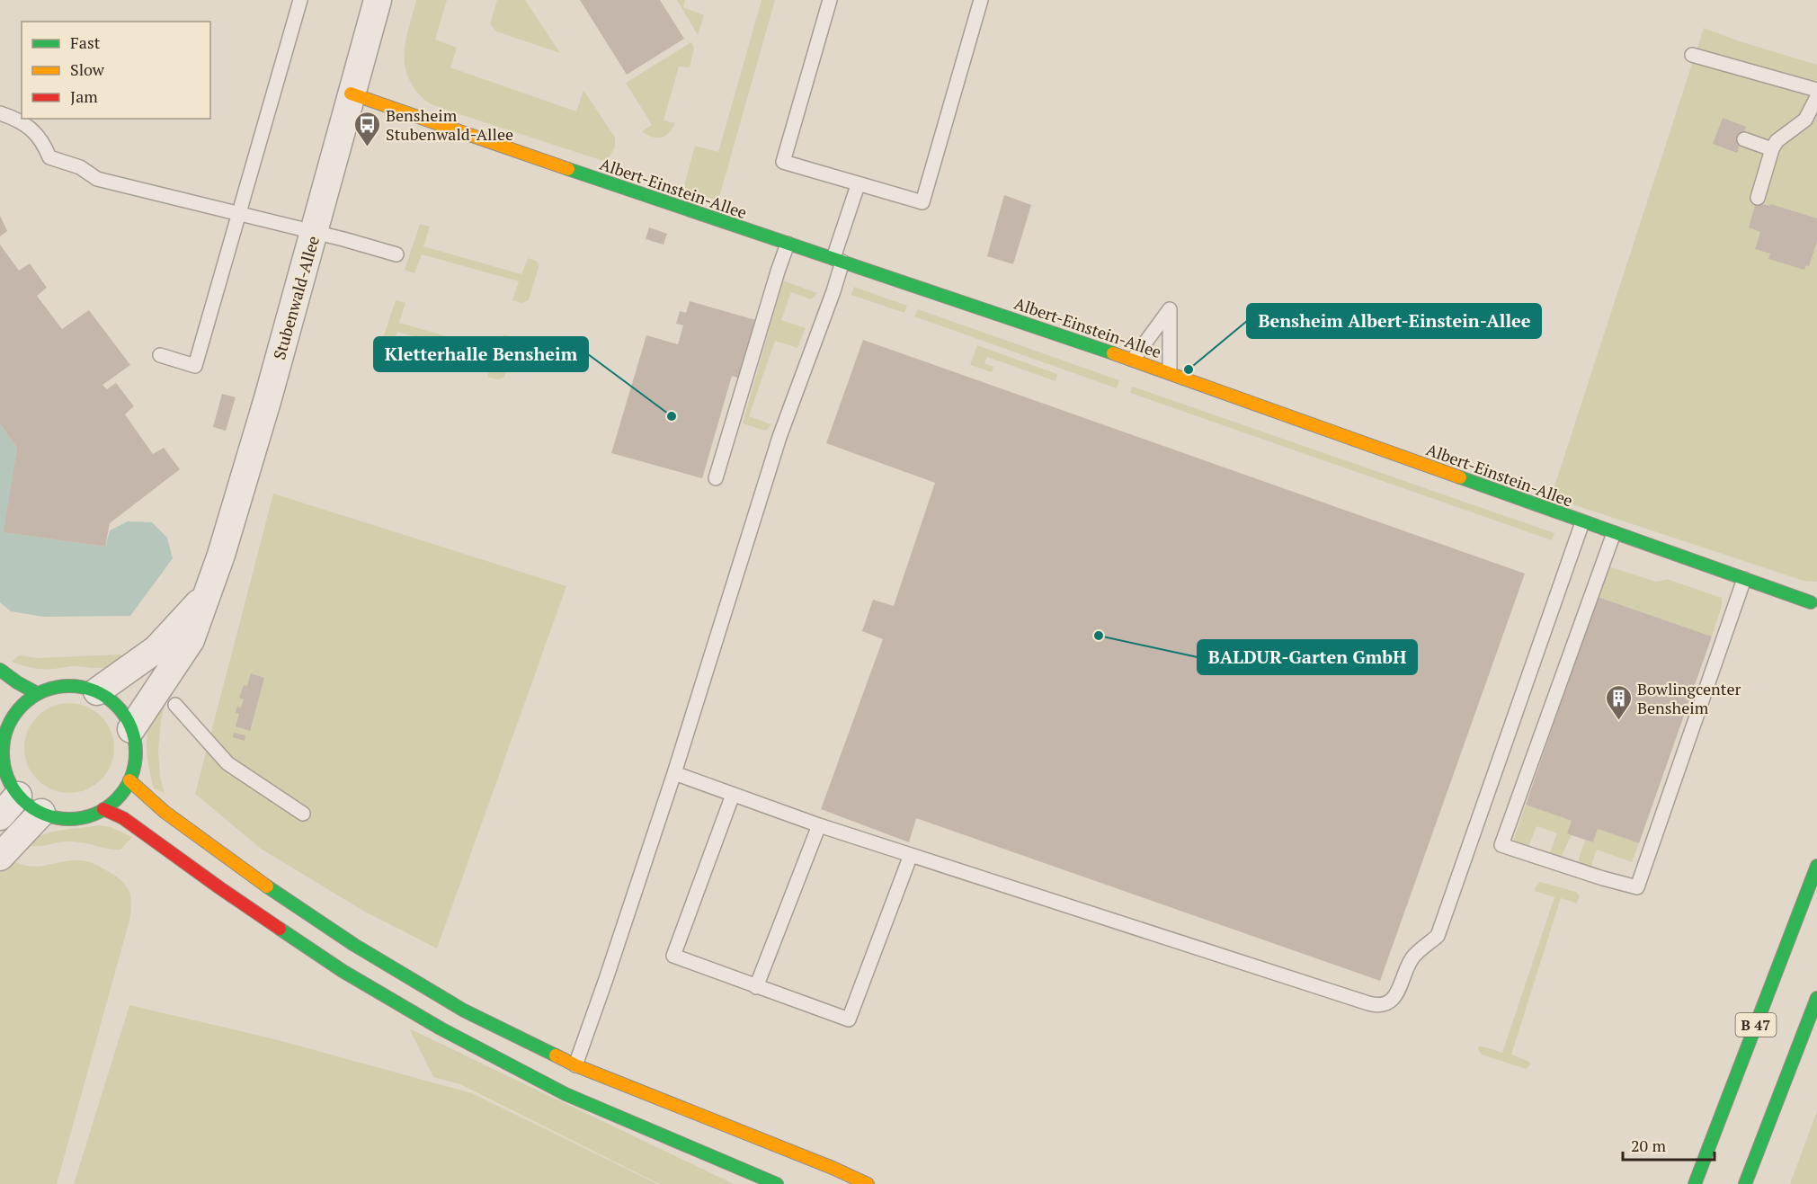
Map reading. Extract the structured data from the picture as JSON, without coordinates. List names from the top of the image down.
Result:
{
  "streets": {
    "main road": ["Albert-Einstein-Allee", "B 47"],
    "street": ["Stubenwald-Allee"]
  },
  "crossings": [
    ["Albert-Einstein-Allee", "Stubenwald-Allee"]
  ],
  "places": {
    "bus stop": ["Bensheim Stubenwald-Allee"],
    "other": ["Bensheim Albert-Einstein-Allee", "Kletterhalle Bensheim", "BALDUR-Garten GmbH"],
    "building": ["Bowlingcenter Bensheim"]
  },
  "legend": ["Fast", "Slow", "Jam"],
  "scale_bar": "20 m"
}
